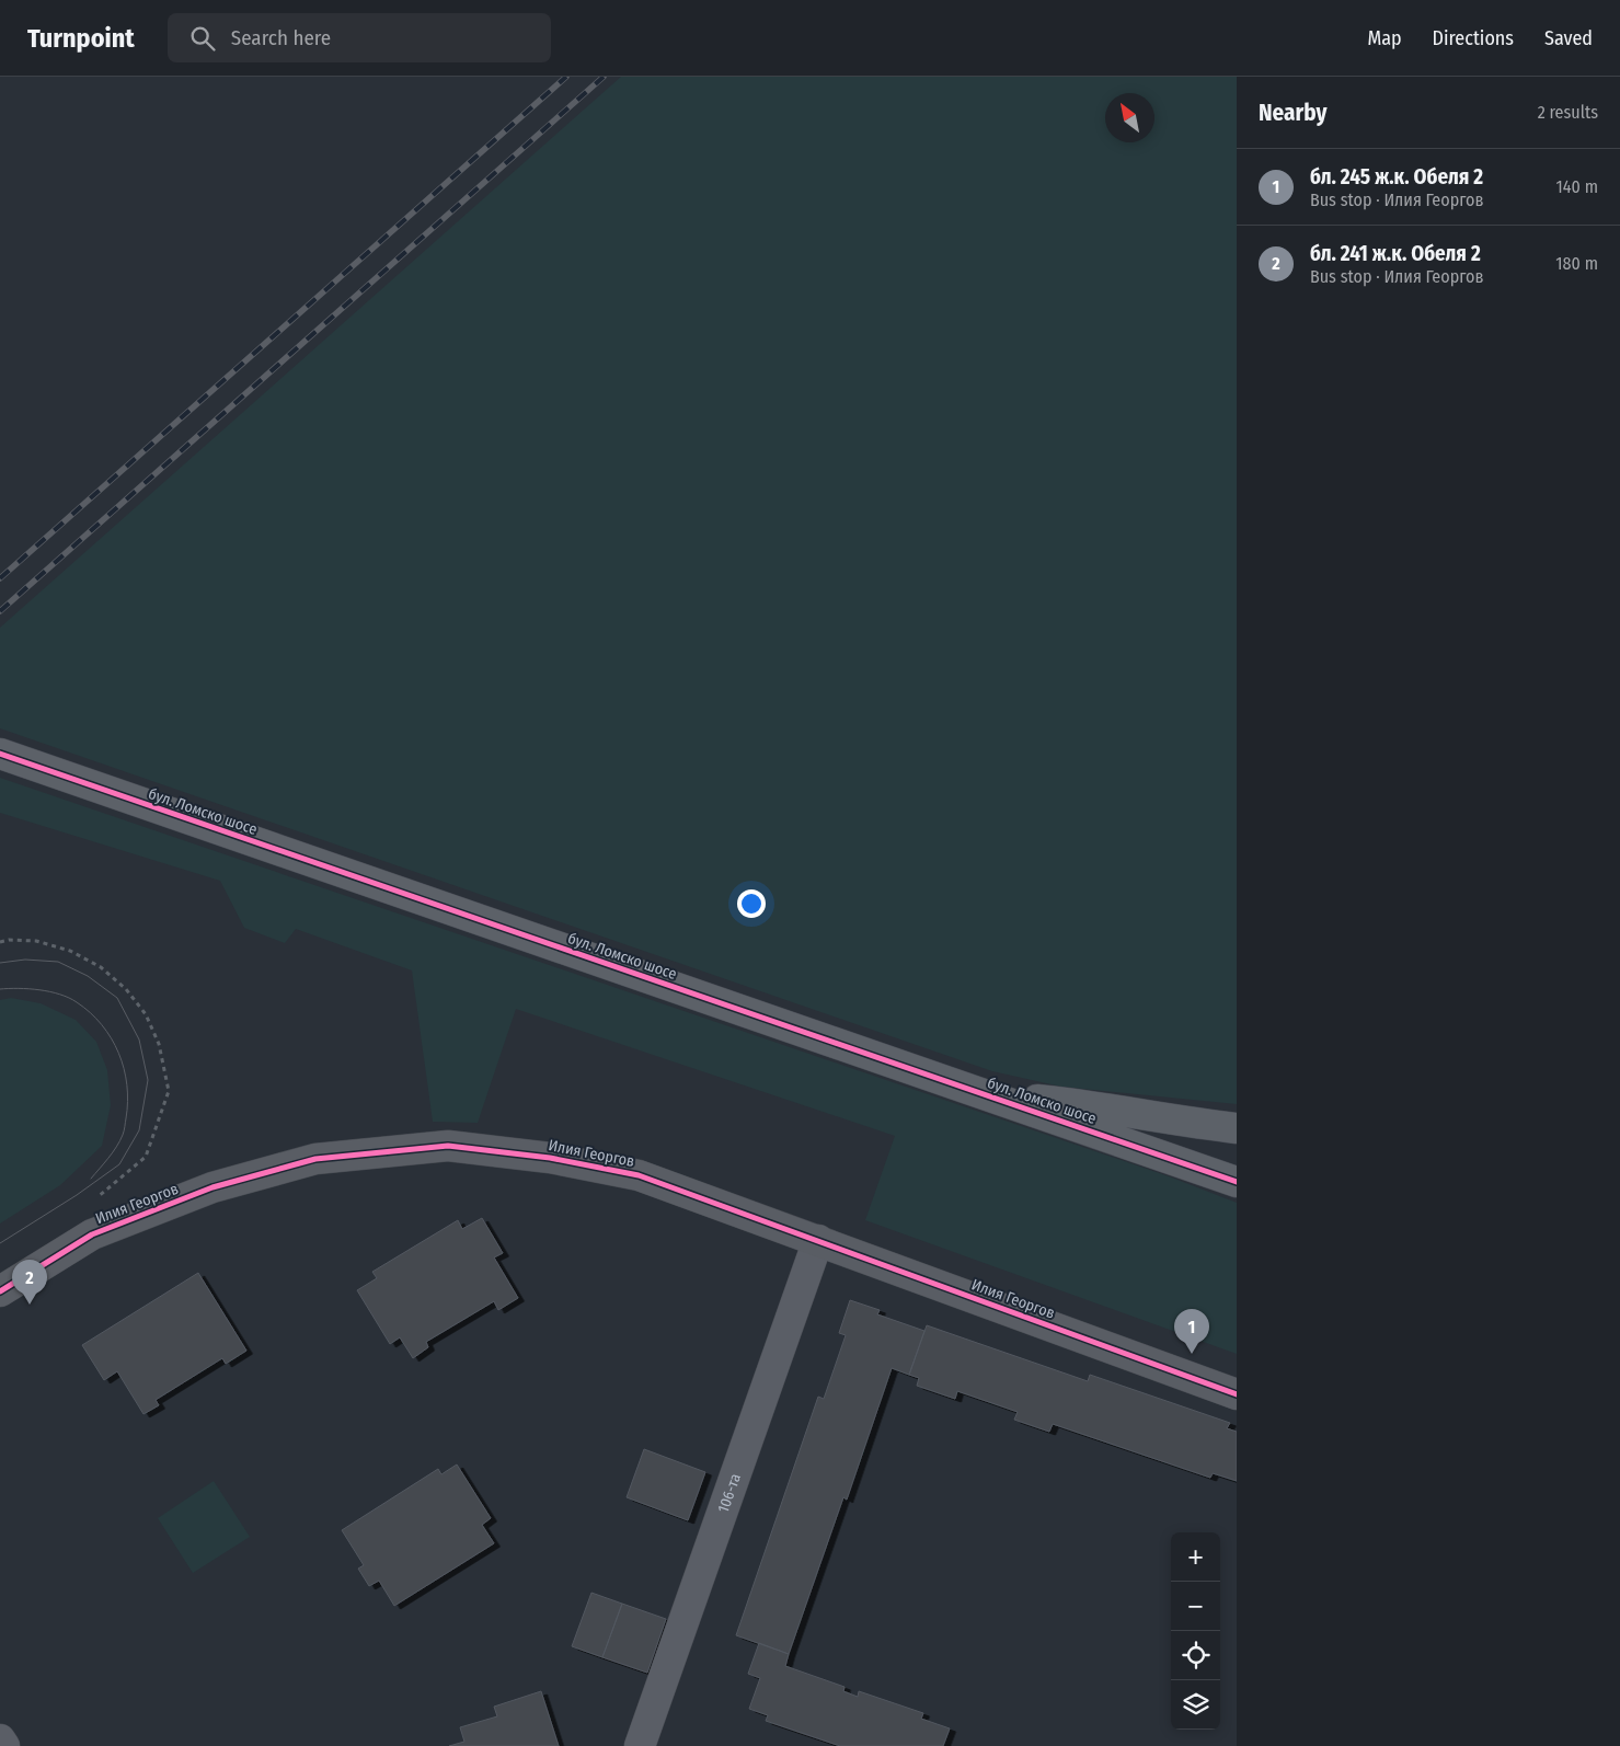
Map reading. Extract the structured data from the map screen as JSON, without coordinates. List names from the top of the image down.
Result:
{
  "streets": {
    "main road": ["бул. Ломско шосе"],
    "street": ["Илия Георгов", "106-та"]
  },
  "crossings": [
    ["Илия Георгов", "106-та"]
  ],
  "north": "top left",
  "page": {
    "header": "Turnpoint",
    "search": "Search here",
    "nav": ["Map", "Directions", "Saved"],
    "heading": ["Nearby", "2 results"],
    "list": [
      {
        "mark": "1",
        "name": "бл. 245 ж.к. Обеля 2",
        "note": "Bus stop · Илия Георгов",
        "value": "140 m"
      },
      {
        "mark": "2",
        "name": "бл. 241 ж.к. Обеля 2",
        "note": "Bus stop · Илия Георгов",
        "value": "180 m"
      }
    ],
    "pins": ["2", "1"],
    "map_buttons": ["+", "−"]
  }
}
